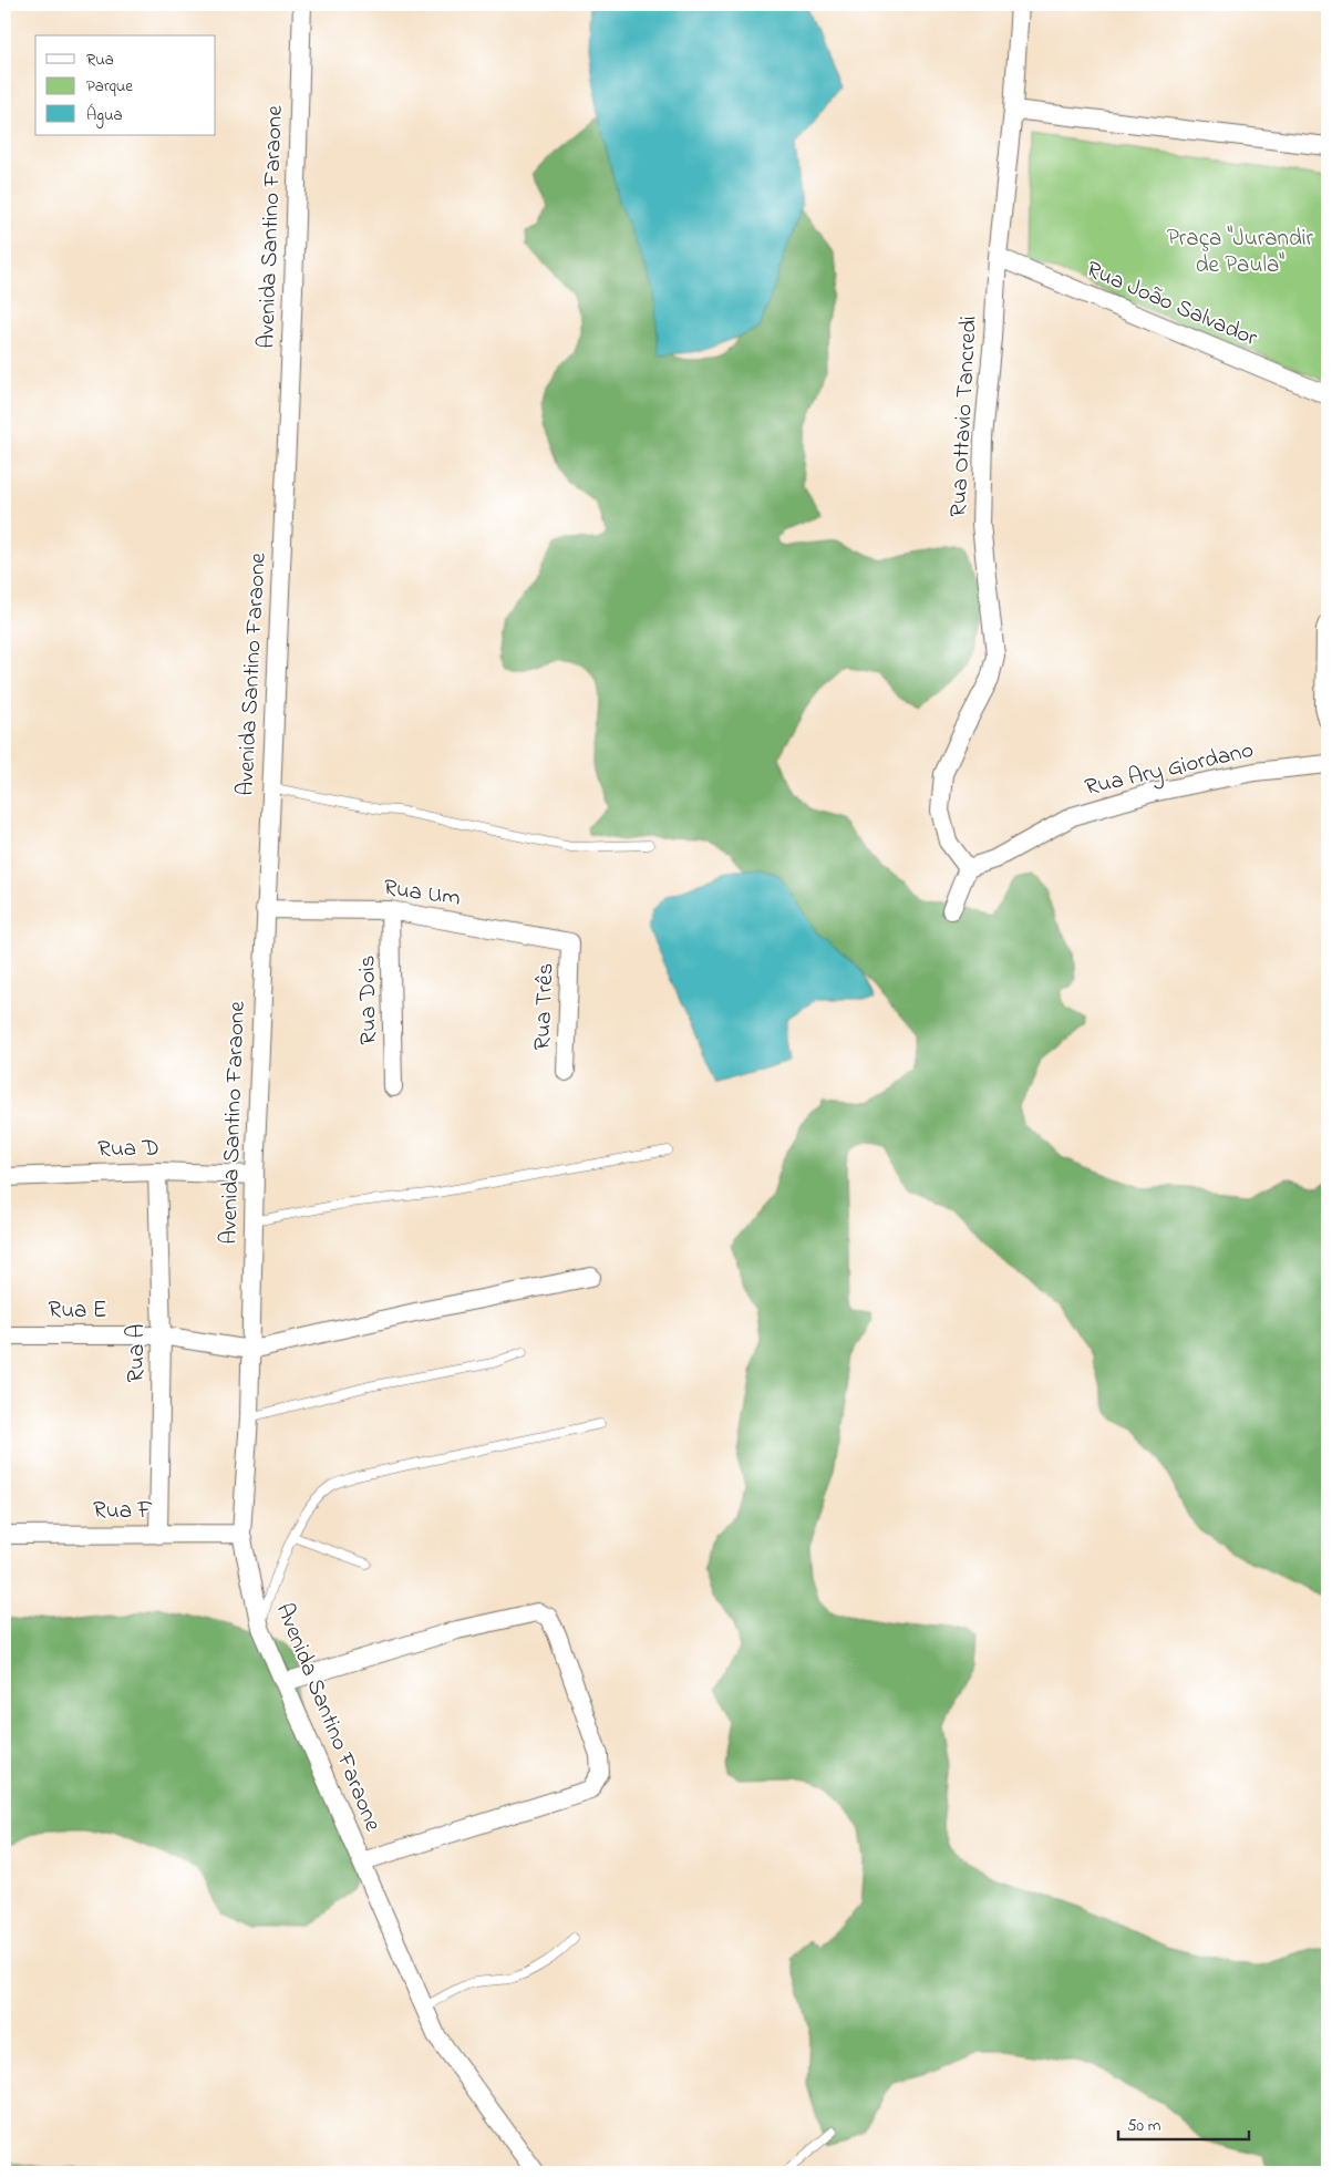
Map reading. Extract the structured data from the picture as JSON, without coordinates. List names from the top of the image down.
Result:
{
  "streets": {
    "street": [
      "Avenida Santino Faraone",
      "Rua João Salvador",
      "Rua Ottavio Tancredi",
      "Rua Ary Giordano",
      "Rua Um",
      "Rua Dois",
      "Rua Três",
      "Rua D",
      "Rua E",
      "Rua A",
      "Rua F"
    ]
  },
  "crossings": [
    ["Avenida Santino Faraone", "Rua Um"],
    ["Avenida Santino Faraone", "Rua D"],
    ["Avenida Santino Faraone", "Rua E"],
    ["Avenida Santino Faraone", "Rua F"],
    ["Rua João Salvador", "Rua Ottavio Tancredi"],
    ["Rua Ottavio Tancredi", "Rua Ary Giordano"],
    ["Rua Um", "Rua Dois"],
    ["Rua Um", "Rua Três"],
    ["Rua D", "Rua A"],
    ["Rua E", "Rua A"],
    ["Rua A", "Rua F"]
  ],
  "parks": ["Praça \"Jurandir de Paula\""],
  "legend": ["Rua", "Parque", "Água"],
  "scale_bar": "50 m"
}
